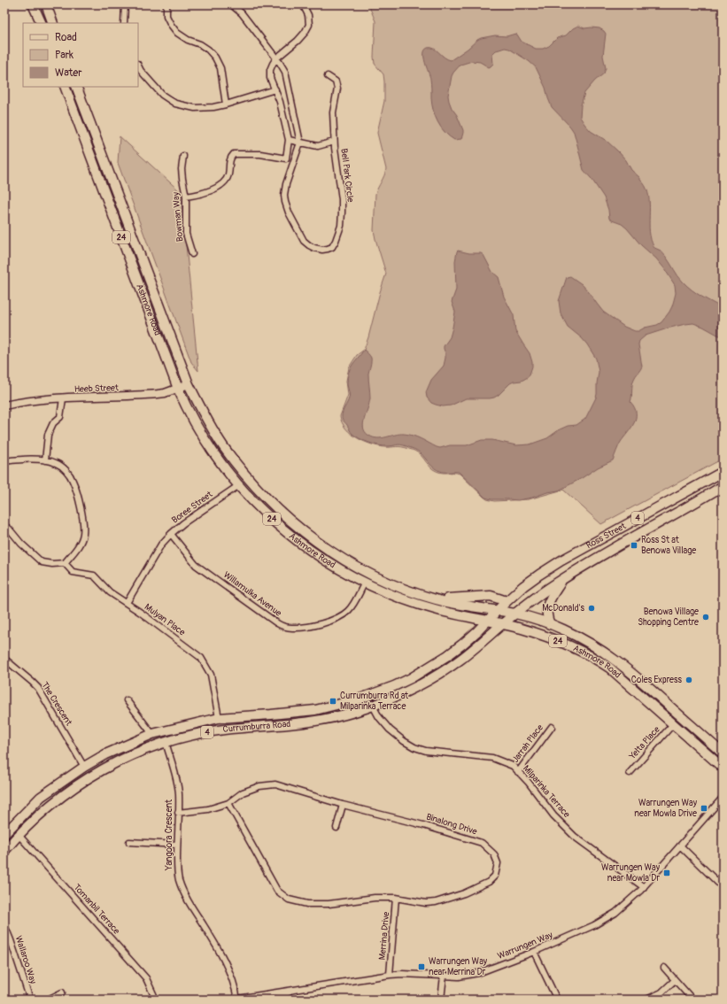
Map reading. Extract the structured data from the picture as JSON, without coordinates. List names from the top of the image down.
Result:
{
  "streets": {
    "main road": [
      "24",
      "Ashmore Road",
      "4",
      "Ross Street",
      "Currumburra Road"
    ],
    "street": [
      "Bell Park Circle",
      "Bowman Way",
      "Heeb Street",
      "Boree Street",
      "Willamulka Avenue",
      "Mulyan Place",
      "The Crescent",
      "Yelta Place",
      "Jarrah Place",
      "Milparinka Terrace",
      "Binalong Drive",
      "Yangoora Crescent",
      "Tomanbil Terrace",
      "Merrina Drive",
      "Warrungen Way",
      "Wallaroo Way"
    ]
  },
  "crossings": [
    ["Ashmore Road", "Heeb Street"],
    ["Ashmore Road", "Boree Street"],
    ["Ashmore Road", "Ross Street"],
    ["Ashmore Road", "Willamulka Avenue"],
    ["Ashmore Road", "Currumburra Road"],
    ["Ashmore Road", "Yelta Place"],
    ["Boree Street", "Willamulka Avenue"],
    ["Boree Street", "Mulyan Place"],
    ["Ross Street", "Currumburra Road"],
    ["Mulyan Place", "Currumburra Road"],
    ["The Crescent", "Currumburra Road"],
    ["Currumburra Road", "Milparinka Terrace"],
    ["Currumburra Road", "Yangoora Crescent"],
    ["Currumburra Road", "Tomanbil Terrace"],
    ["Jarrah Place", "Milparinka Terrace"],
    ["Milparinka Terrace", "Warrungen Way"],
    ["Binalong Drive", "Yangoora Crescent"],
    ["Binalong Drive", "Merrina Drive"],
    ["Yangoora Crescent", "Warrungen Way"],
    ["Merrina Drive", "Warrungen Way"]
  ],
  "places": {
    "transit": [
      "Ross St at Benowa Village",
      "Currumburra Rd at Milparinka Terrace",
      "Warrungen Way near Mowla Drive",
      "Warrungen Way near Mowla Dr",
      "Warrungen Way near Merrina Dr"
    ],
    "other": ["McDonald's", "Benowa Village Shopping Centre", "Coles Express"]
  },
  "legend": ["Road", "Park", "Water"]
}
